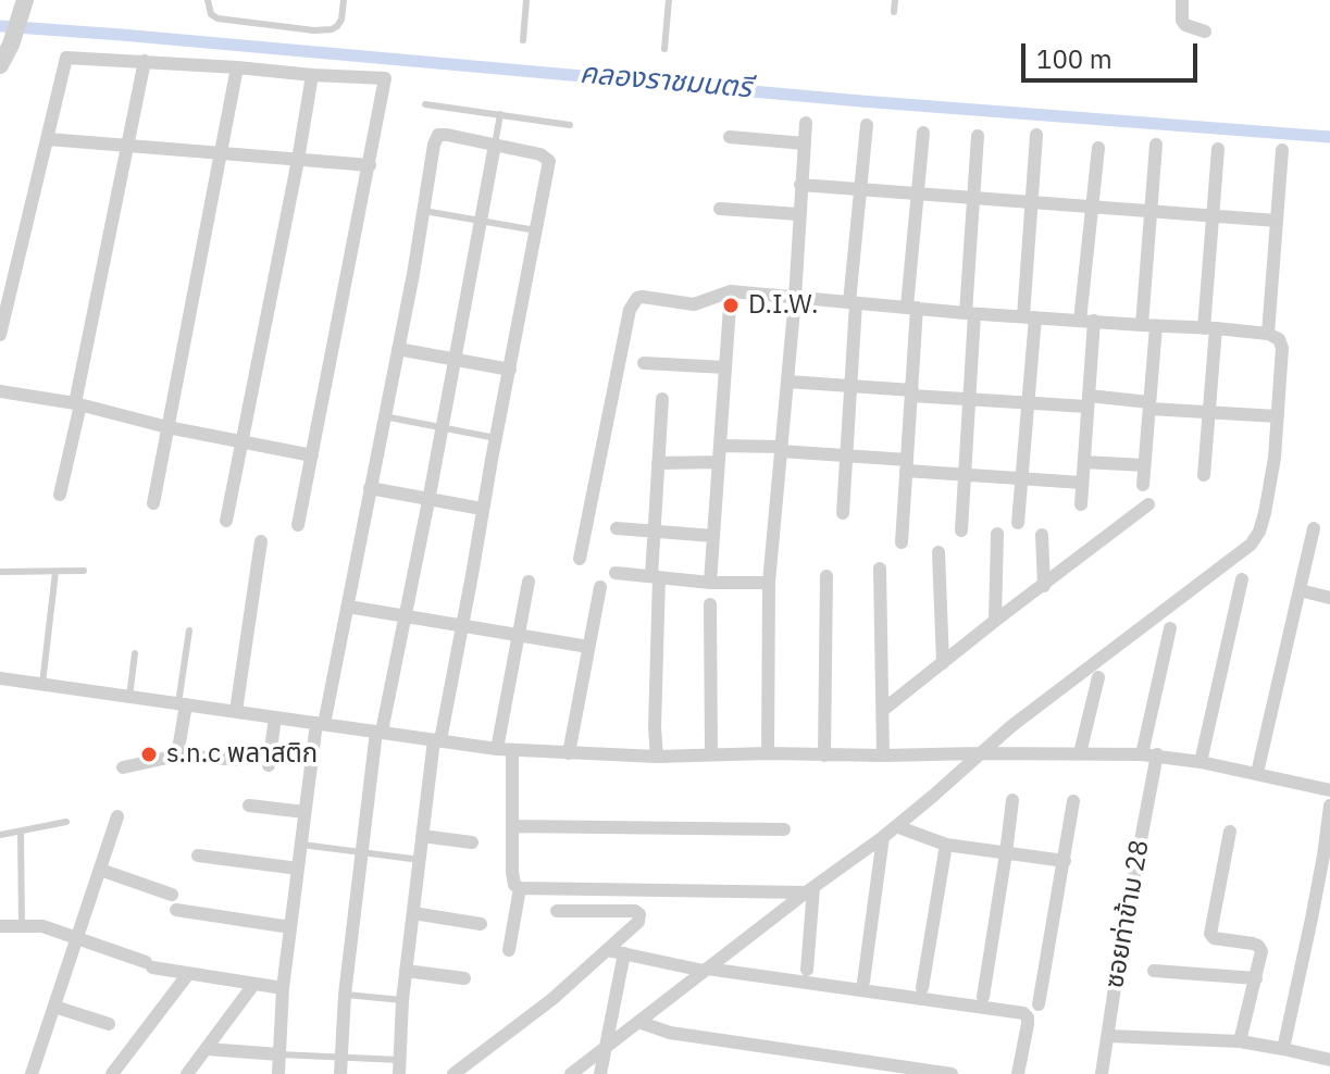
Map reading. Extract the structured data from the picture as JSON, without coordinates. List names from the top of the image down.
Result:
{
  "streets": {
    "street": ["ซอยท่าข้าม 28"]
  },
  "water": ["คลองราชมนตรี"],
  "places": ["D.I.W.", "s.n.c พลาสติก"],
  "scale_bar": "100 m"
}
